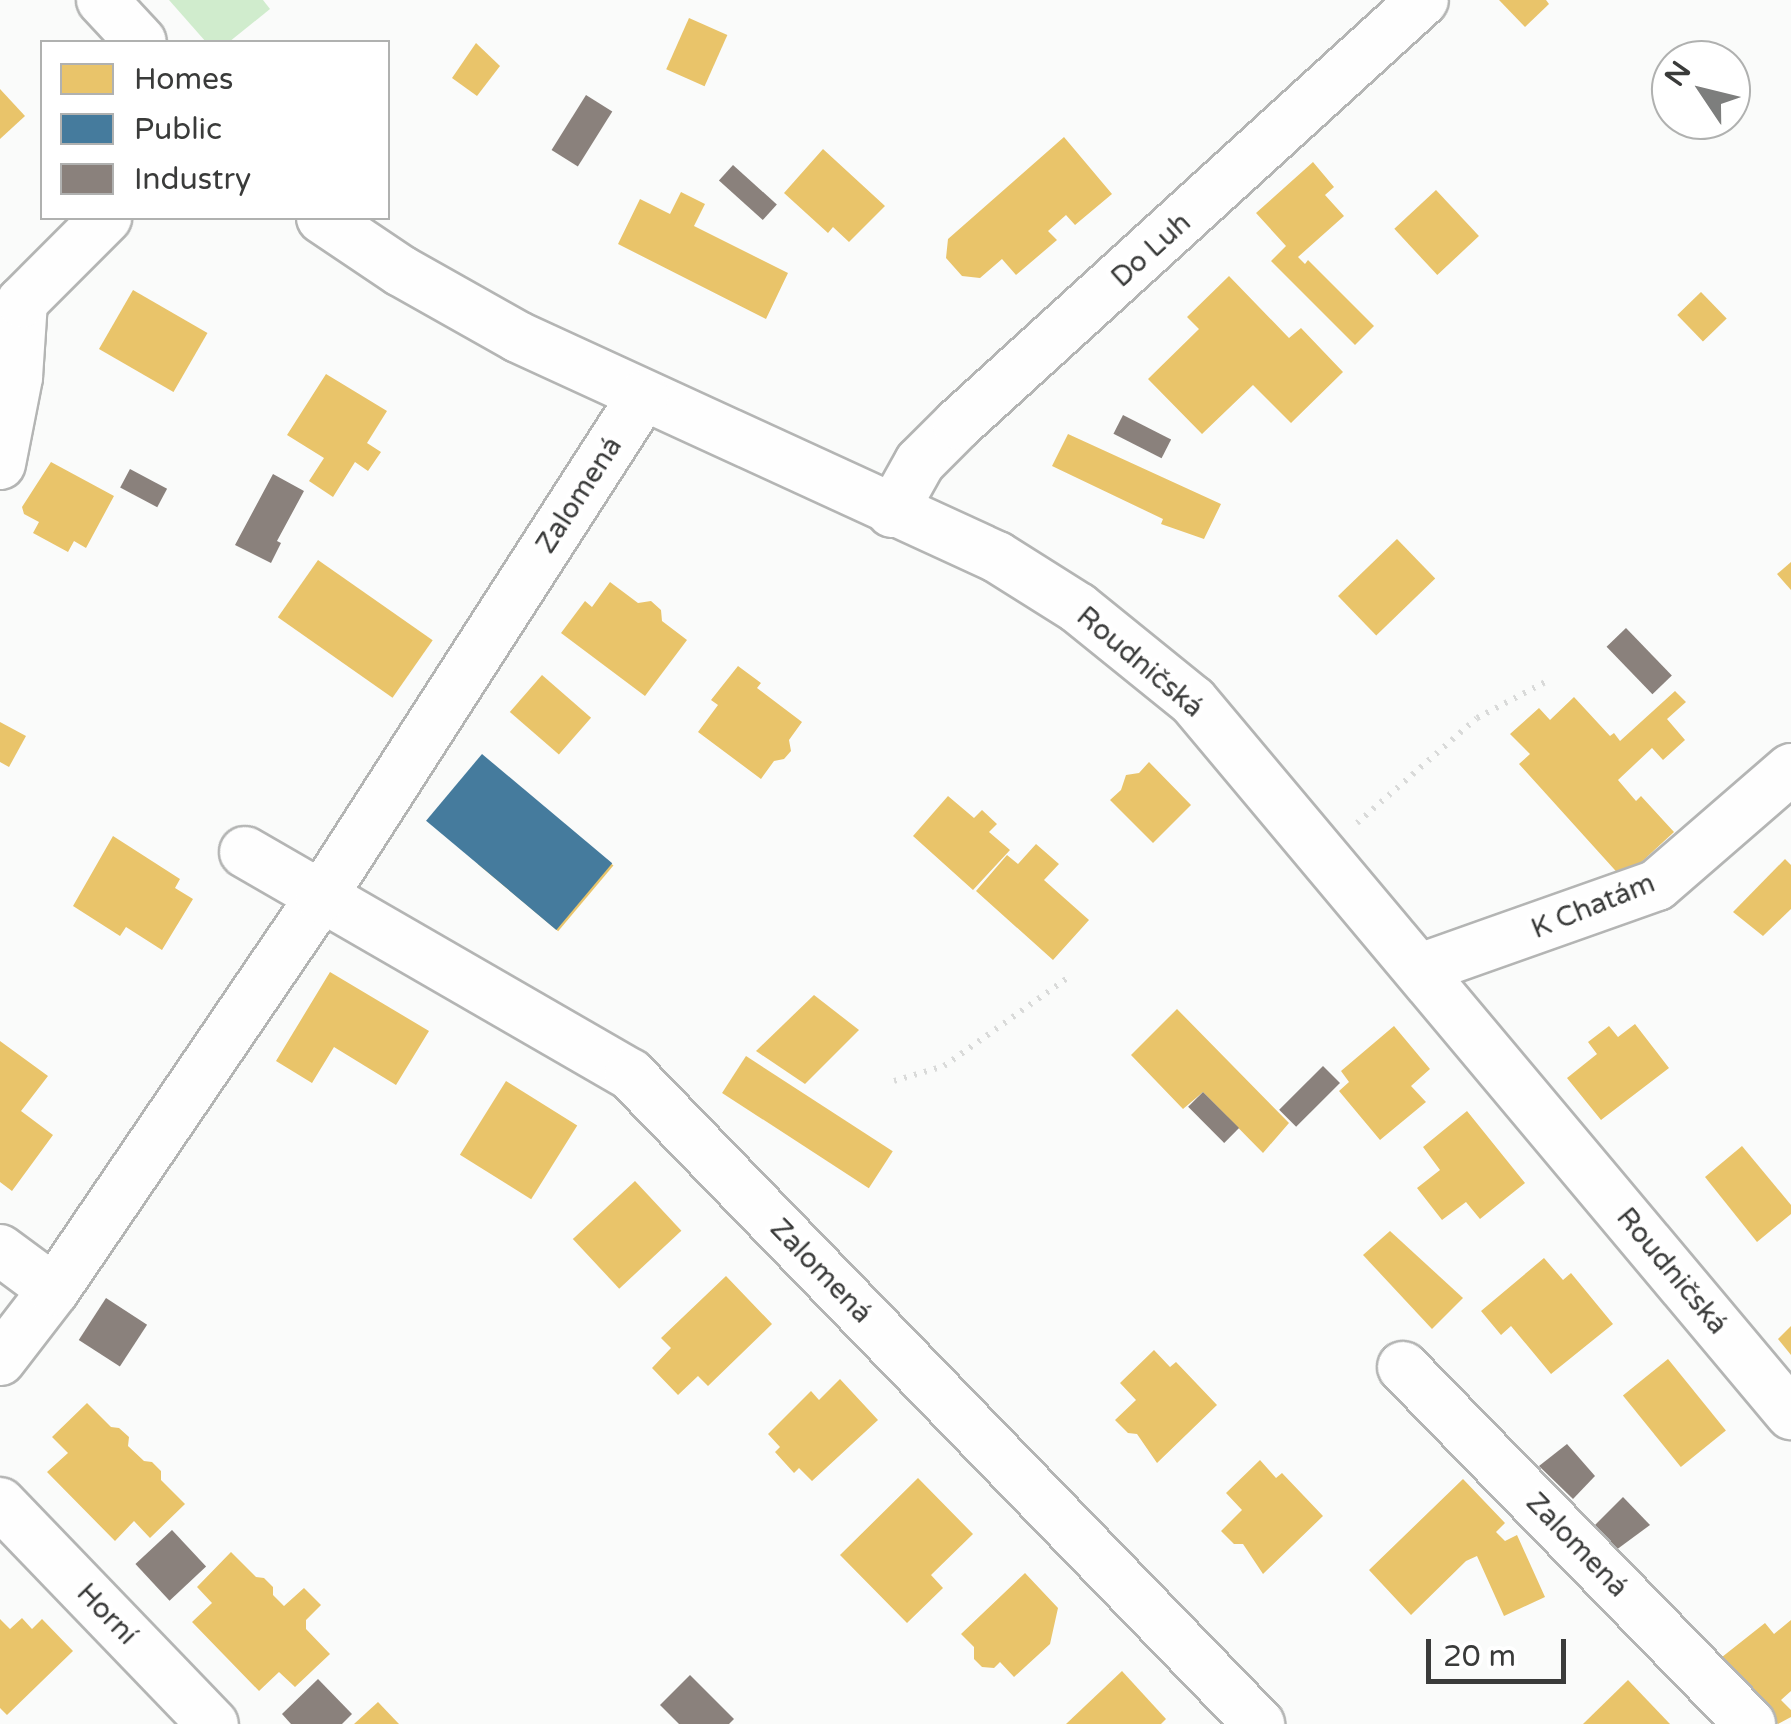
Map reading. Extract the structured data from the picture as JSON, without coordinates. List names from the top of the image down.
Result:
{
  "streets": {
    "street": [
      "Do Luh",
      "Zalomená",
      "Roudničská",
      "K Chatám",
      "Horní"
    ]
  },
  "crossings": [
    ["Do Luh", "Roudničská"],
    ["Zalomená", "Roudničská"],
    ["Roudničská", "K Chatám"]
  ],
  "legend": ["Homes", "Public", "Industry"],
  "scale_bar": "20 m",
  "north": "top left"
}
